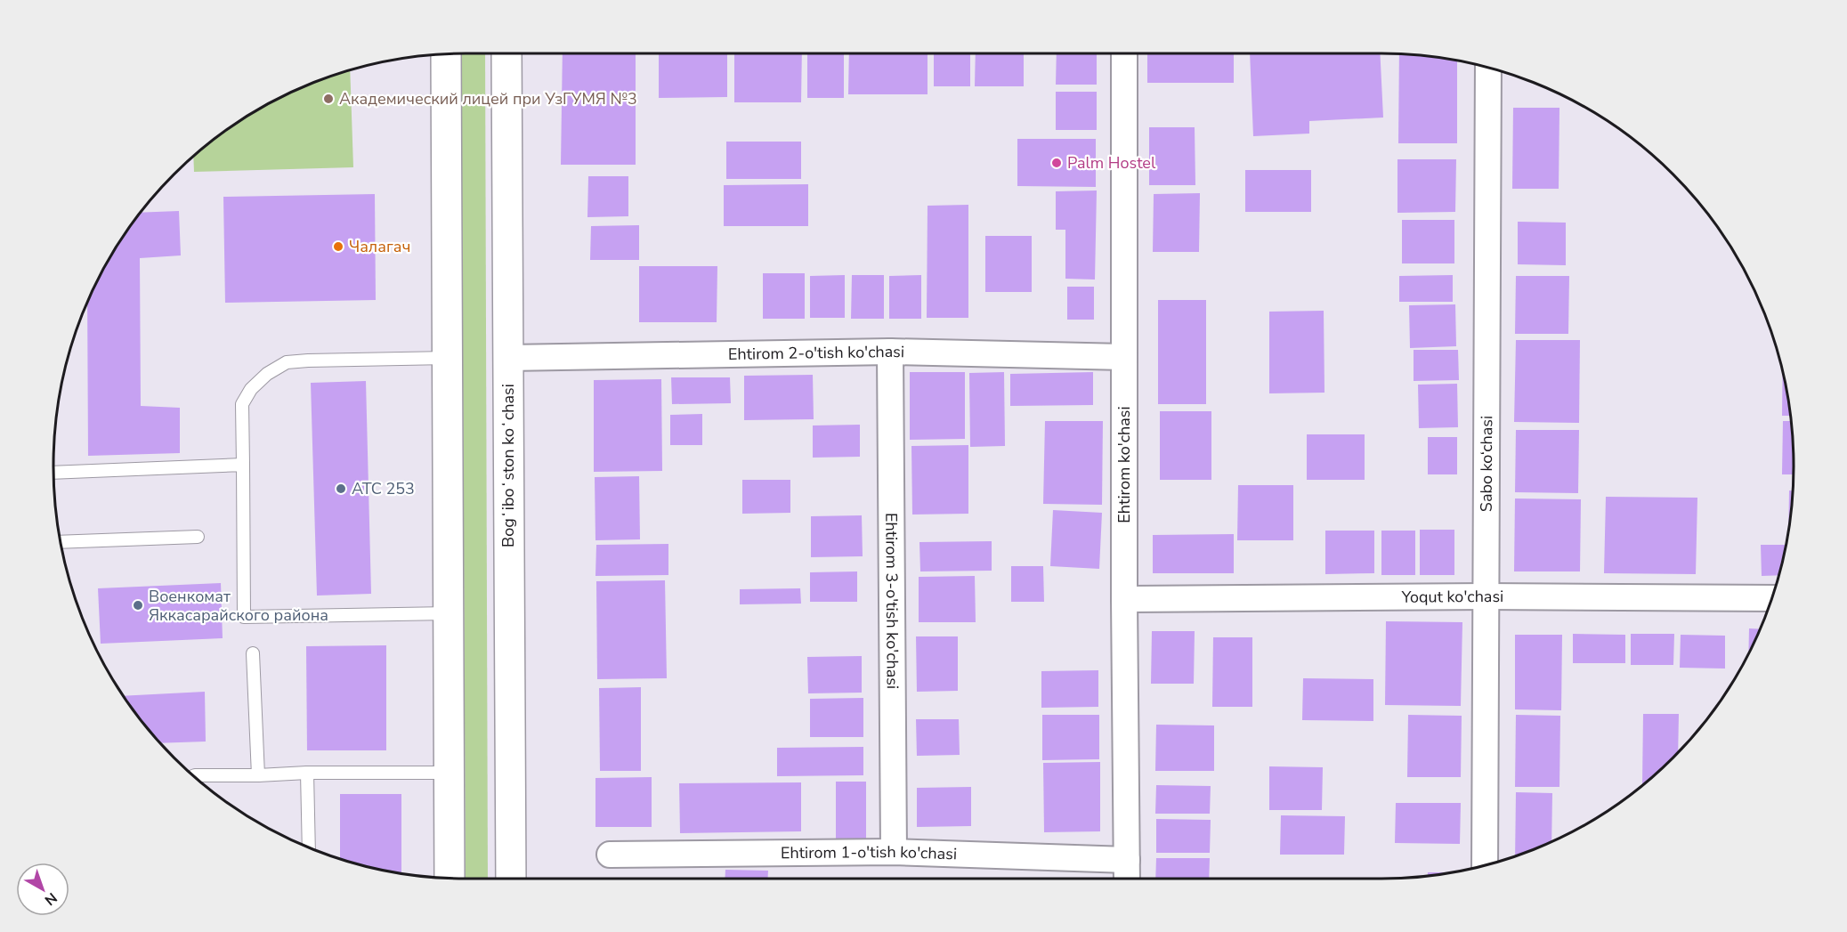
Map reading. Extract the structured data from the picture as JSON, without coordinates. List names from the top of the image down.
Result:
{
  "streets": {
    "street": [
      "Ehtirom 2-o'tish ko'chasi",
      "Ehtirom ko'chasi",
      "Sabo ko‘chasi",
      "Bogʻiboʻston koʻchasi",
      "Yoqut ko'chasi",
      "Ehtirom 3-o'tish ko'chasi",
      "Ehtirom 1-o'tish ko'chasi"
    ]
  },
  "crossings": [
    ["Ehtirom 2-o'tish ko'chasi", "Ehtirom ko'chasi"],
    ["Ehtirom 2-o'tish ko'chasi", "Bogʻiboʻston koʻchasi"],
    ["Ehtirom 2-o'tish ko'chasi", "Ehtirom 3-o'tish ko'chasi"],
    ["Ehtirom ko'chasi", "Yoqut ko'chasi"],
    ["Ehtirom ko'chasi", "Ehtirom 1-o'tish ko'chasi"],
    ["Sabo ko‘chasi", "Yoqut ko'chasi"],
    ["Ehtirom 3-o'tish ko'chasi", "Ehtirom 1-o'tish ko'chasi"]
  ],
  "places": [
    "Академический лицей при УзГУМЯ №3",
    "Palm Hostel",
    "Чалагач",
    "АТС 253",
    "Военкомат Яккасарайского района"
  ],
  "north": "bottom right"
}
